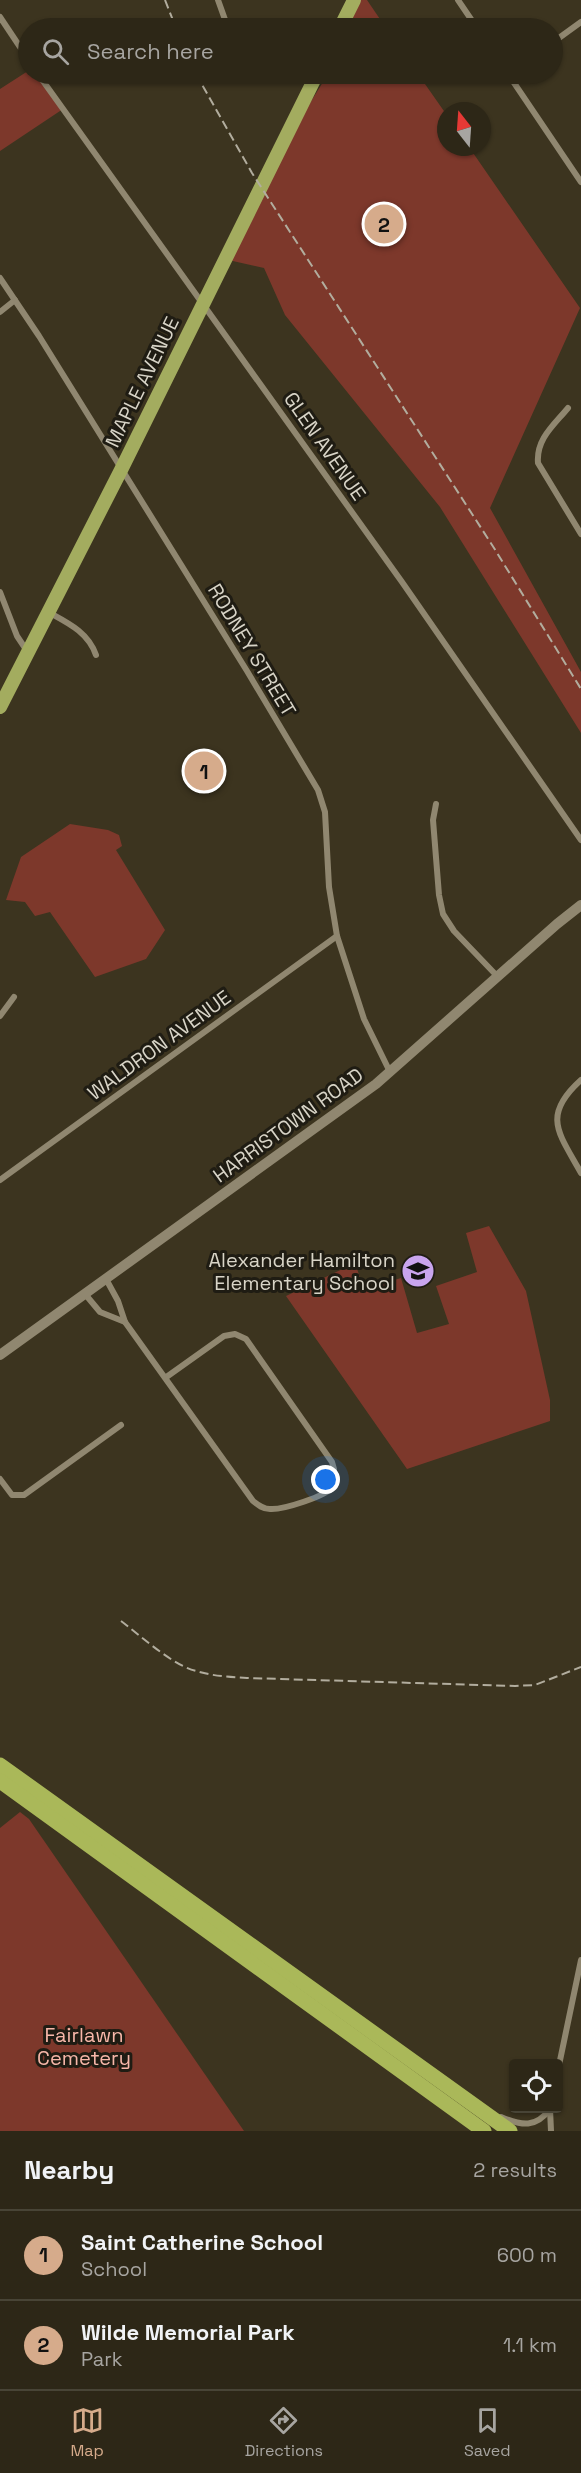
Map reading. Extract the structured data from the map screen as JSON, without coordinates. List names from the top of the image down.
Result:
{
  "streets": {
    "main road": ["MAPLE AVENUE"],
    "street": [
      "GLEN AVENUE",
      "RODNEY STREET",
      "WALDRON AVENUE",
      "HARRISTOWN ROAD"
    ]
  },
  "crossings": [
    ["MAPLE AVENUE", "GLEN AVENUE"],
    ["MAPLE AVENUE", "RODNEY STREET"],
    ["RODNEY STREET", "WALDRON AVENUE"],
    ["RODNEY STREET", "HARRISTOWN ROAD"]
  ],
  "parks": ["Fairlawn Cemetery"],
  "places": {
    "school or university": ["Alexander Hamilton Elementary School"]
  },
  "north": "top",
  "page": {
    "search": "Search here",
    "pins": ["2", "1"],
    "heading": ["Nearby", "2 results"],
    "list": [
      {
        "mark": "1",
        "name": "Saint Catherine School",
        "note": "School",
        "value": "600 m"
      },
      {
        "mark": "2",
        "name": "Wilde Memorial Park",
        "note": "Park",
        "value": "1.1 km"
      }
    ],
    "nav": ["Map", "Directions", "Saved"]
  }
}
